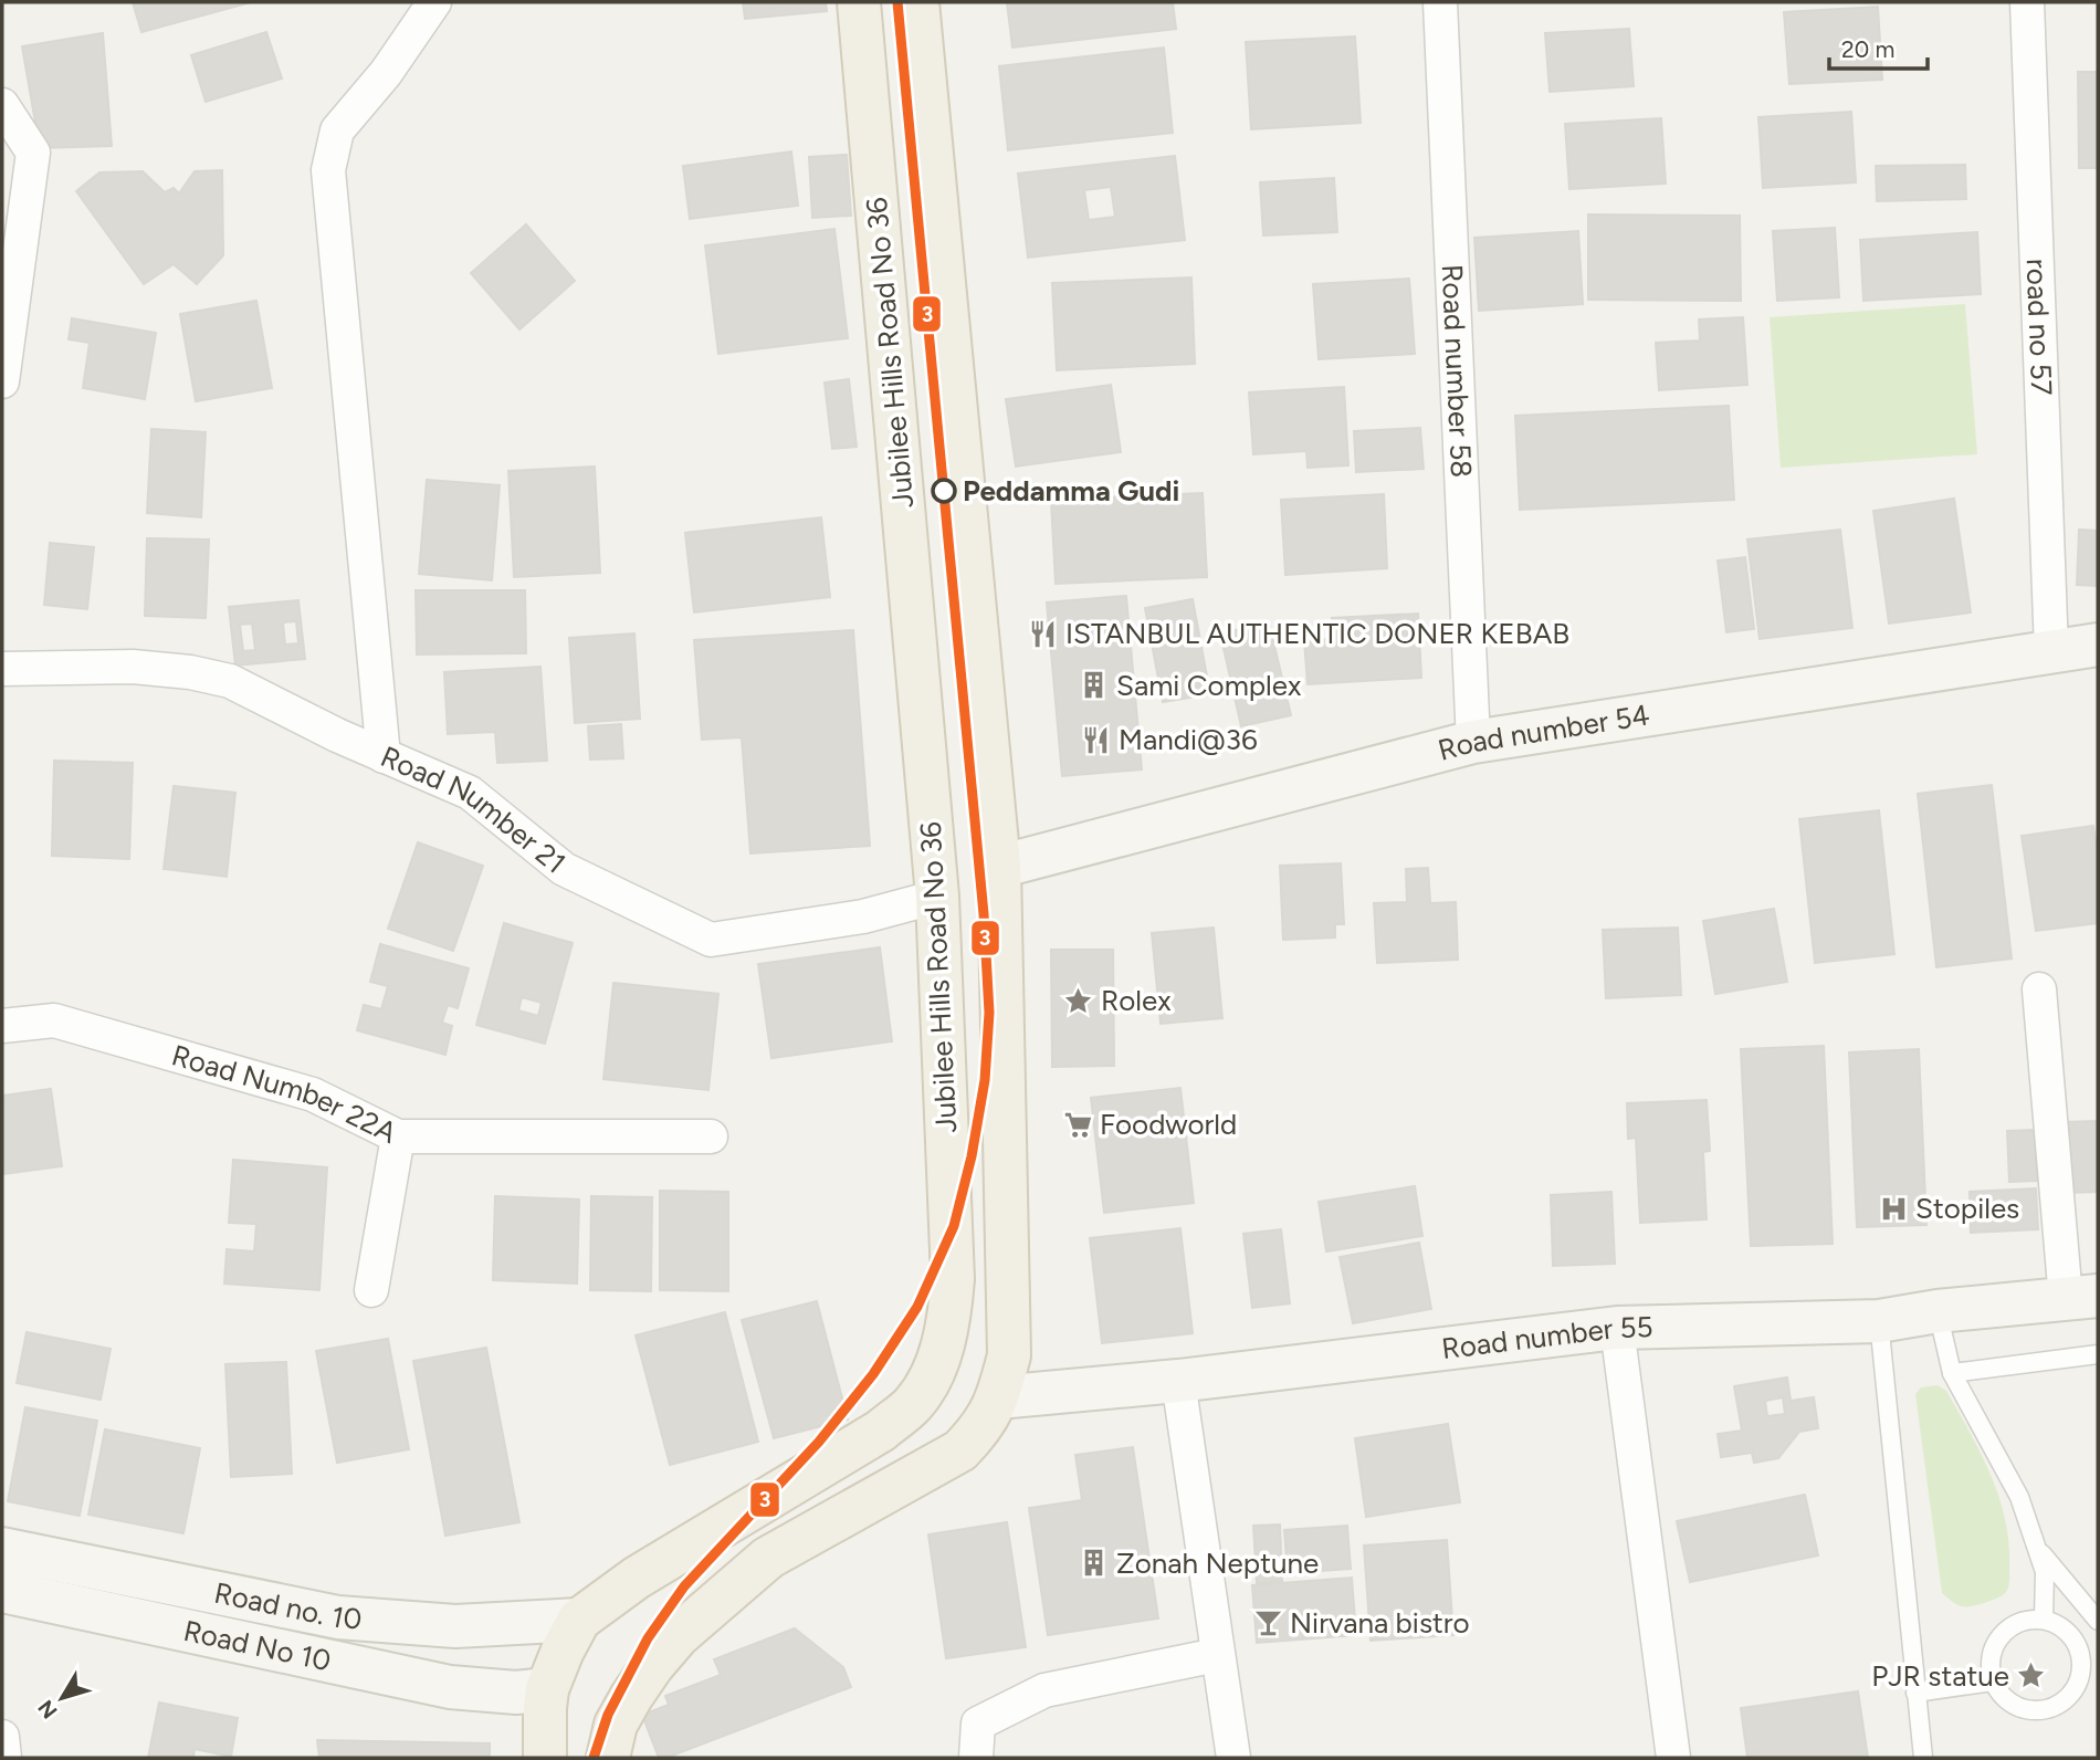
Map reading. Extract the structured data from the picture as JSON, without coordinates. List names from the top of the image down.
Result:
{
  "streets": {
    "main road": ["Jubilee Hills Road No 36"],
    "street": [
      "road no 57",
      "Road number 58",
      "Road number 54",
      "Road Number 21",
      "Road Number 22A",
      "Road number 55",
      "Road no. 10",
      "Road No 10"
    ]
  },
  "crossings": [
    ["road no 57", "Road number 54"],
    ["Jubilee Hills Road No 36", "Road number 54"],
    ["Jubilee Hills Road No 36", "Road Number 21"],
    ["Jubilee Hills Road No 36", "Road number 55"],
    ["Jubilee Hills Road No 36", "Road no. 10"],
    ["Jubilee Hills Road No 36", "Road No 10"],
    ["Road number 58", "Road number 54"]
  ],
  "places": {
    "other": ["Peddamma Gudi"],
    "restaurant": ["ISTANBUL AUTHENTIC DONER KEBAB", "Mandi@36"],
    "building": ["Sami Complex", "Zonah Neptune"],
    "place": ["Rolex", "PJR statue"],
    "supermarket": ["Foodworld"],
    "hospital": ["Stopiles"],
    "bar": ["Nirvana bistro"]
  },
  "lines": ["transit line 3"],
  "scale_bar": "20 m",
  "north": "bottom left"
}
